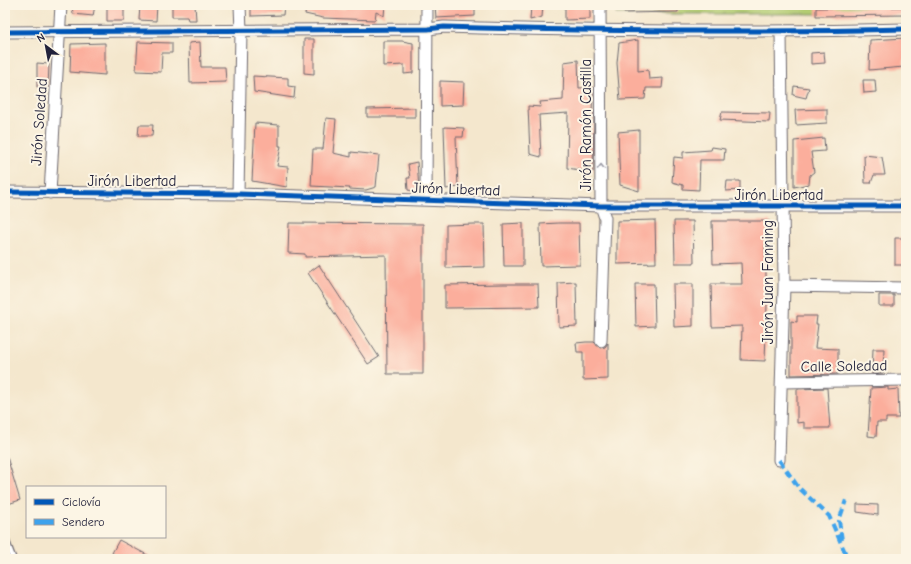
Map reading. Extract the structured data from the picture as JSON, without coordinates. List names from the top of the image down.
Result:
{
  "streets": {
    "street": [
      "Jirón Soledad",
      "Jirón Ramón Castilla",
      "Jirón Libertad",
      "Jirón Juan Fanning",
      "Calle Soledad"
    ]
  },
  "crossings": [
    ["Jirón Soledad", "Jirón Libertad"],
    ["Jirón Ramón Castilla", "Jirón Libertad"],
    ["Jirón Libertad", "Jirón Juan Fanning"],
    ["Jirón Juan Fanning", "Calle Soledad"]
  ],
  "one_way": ["Jirón Ramón Castilla"],
  "legend": ["Ciclovía", "Sendero"],
  "north": "top left"
}
